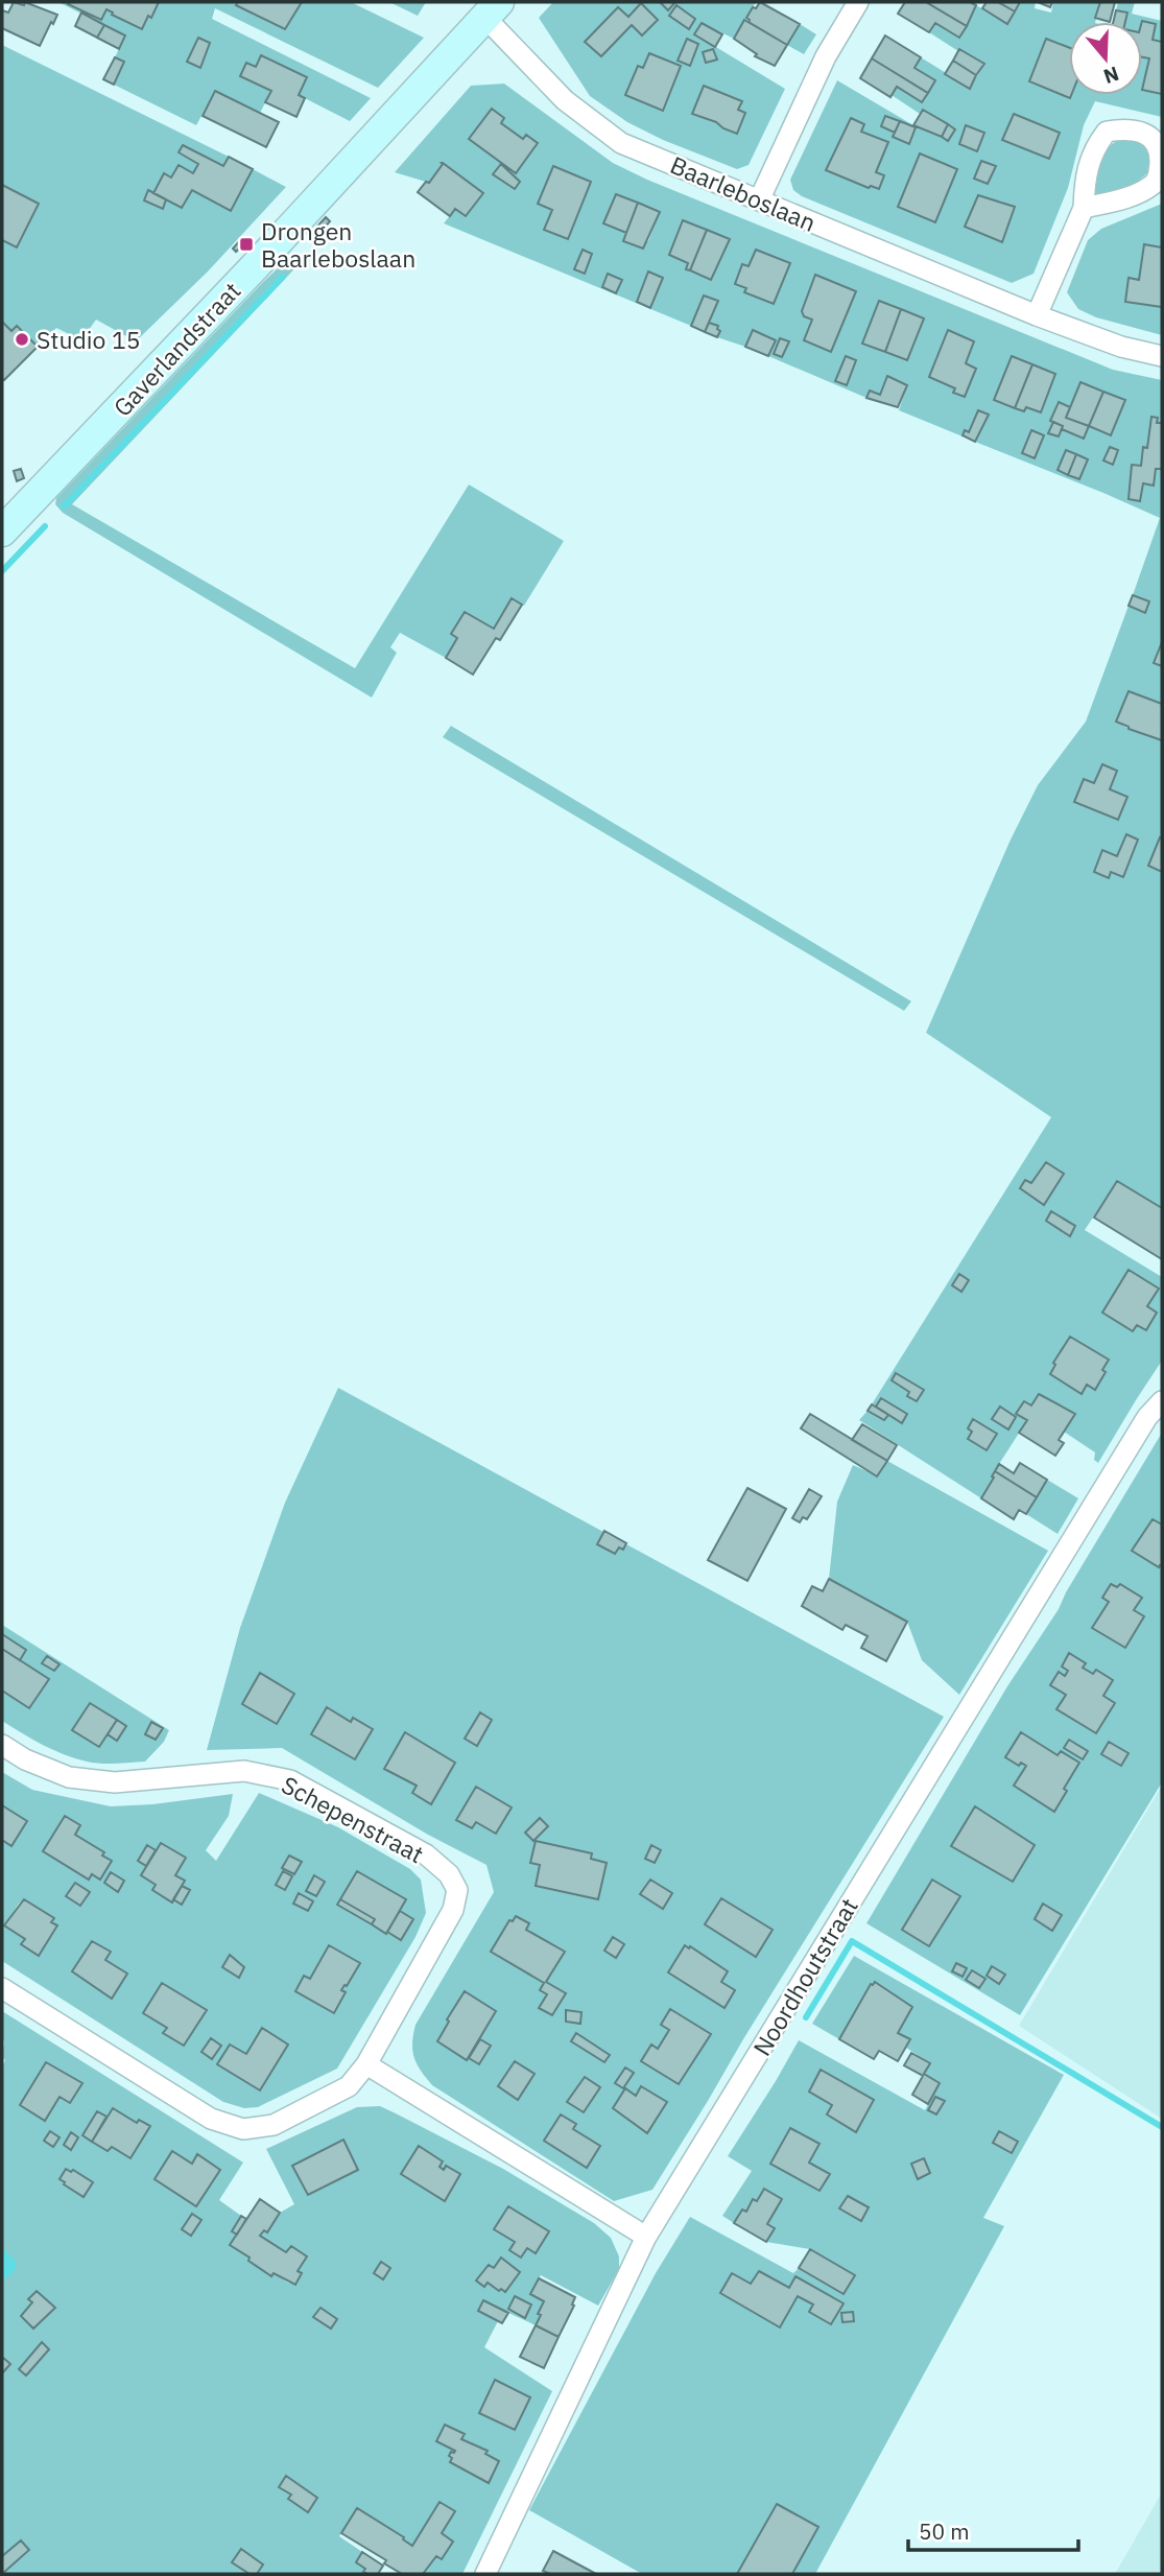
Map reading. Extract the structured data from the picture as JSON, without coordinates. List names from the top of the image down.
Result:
{
  "streets": {
    "main road": ["Gaverlandstraat"],
    "street": ["Baarleboslaan", "Schepenstraat", "Noordhoutstraat"]
  },
  "crossings": [
    ["Baarleboslaan", "Gaverlandstraat"]
  ],
  "places": {
    "transit": ["Drongen Baarleboslaan"],
    "other": ["Studio 15"]
  },
  "scale_bar": "50 m",
  "north": "bottom"
}
